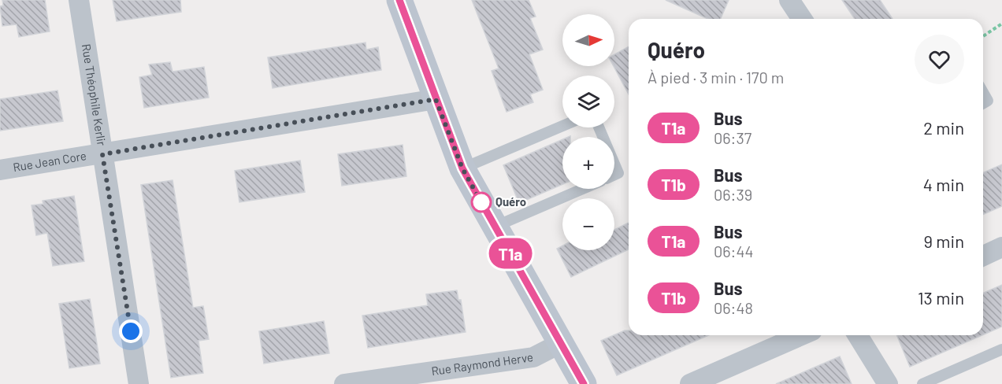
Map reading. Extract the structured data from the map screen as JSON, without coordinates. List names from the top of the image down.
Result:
{
  "streets": {
    "street": ["Rue Théophile Kerlir", "Rue Jean Core", "Rue Raymond Herve"]
  },
  "crossings": [
    ["Rue Théophile Kerlir", "Rue Jean Core"]
  ],
  "places": ["Quéro"],
  "lines": ["bus line T1a"],
  "north": "right",
  "page": {
    "on_map": "T1a",
    "map_buttons": ["+", "−"],
    "heading": ["Quéro", "À pied · 3 min · 170 m"],
    "list": [
      {
        "mark": "T1a",
        "name": "Bus",
        "note": "06:37",
        "value": "2 min"
      },
      {
        "mark": "T1b",
        "name": "Bus",
        "note": "06:39",
        "value": "4 min"
      },
      {
        "mark": "T1a",
        "name": "Bus",
        "note": "06:44",
        "value": "9 min"
      },
      {
        "mark": "T1b",
        "name": "Bus",
        "note": "06:48",
        "value": "13 min"
      }
    ]
  }
}
